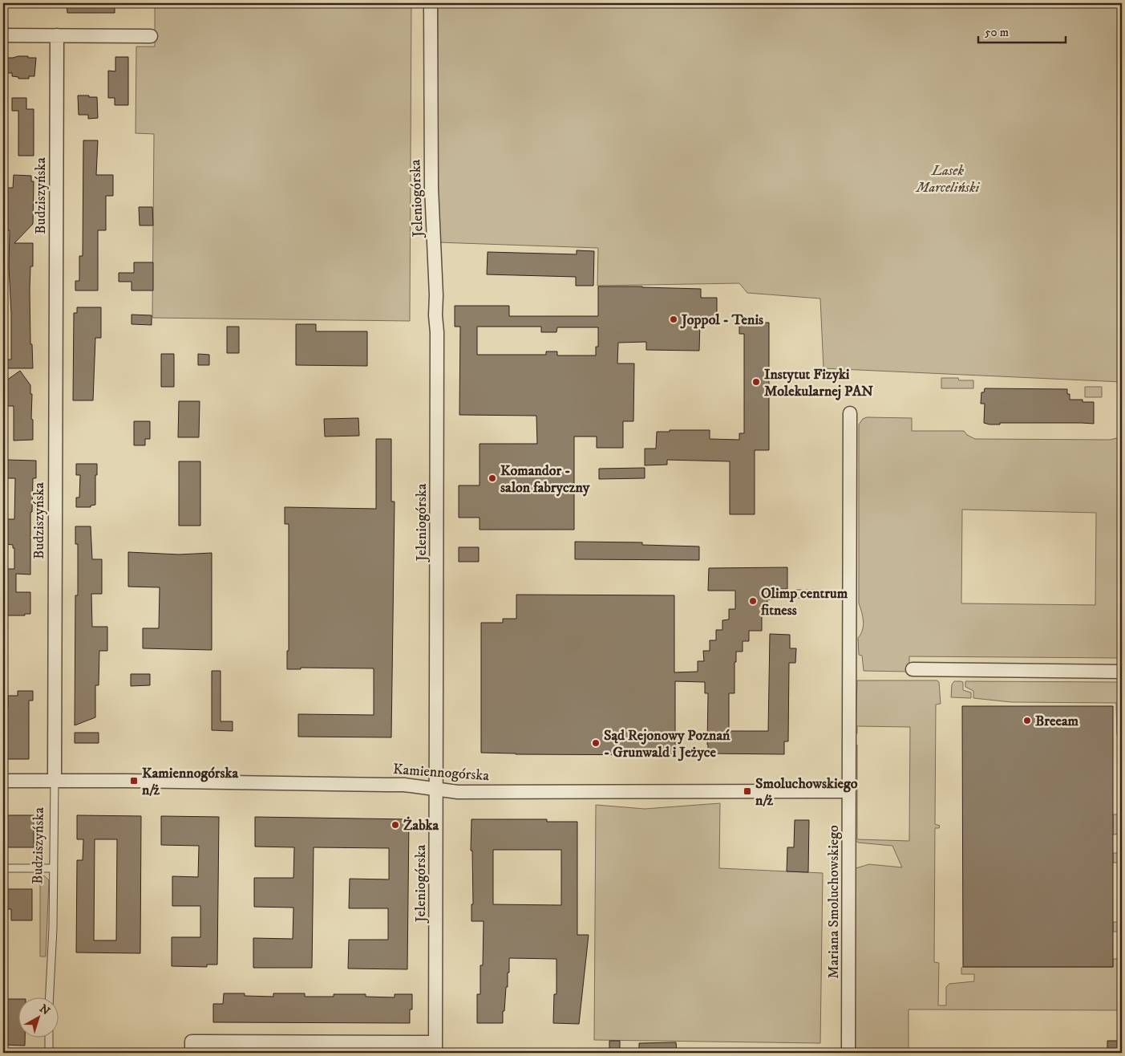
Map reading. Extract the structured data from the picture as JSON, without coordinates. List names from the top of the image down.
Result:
{
  "streets": {
    "street": [
      "Budziszyńska",
      "Jeleniogórska",
      "Kamiennogórska",
      "Mariana Smoluchowskiego"
    ]
  },
  "crossings": [
    ["Budziszyńska", "Kamiennogórska"],
    ["Jeleniogórska", "Kamiennogórska"],
    ["Kamiennogórska", "Mariana Smoluchowskiego"]
  ],
  "parks": ["Lasek Marceliński"],
  "places": {
    "other": [
      "Joppol - Tenis",
      "Instytut Fizyki Molekularnej PAN",
      "Komandor - salon fabryczny",
      "Olimp centrum fitness",
      "Breeam",
      "Sąd Rejonowy Poznań - Grunwald i Jeżyce",
      "Żabka"
    ],
    "transit": ["Kamiennogórska n/ż", "Smoluchowskiego n/ż"]
  },
  "scale_bar": "50 m",
  "north": "top right"
}
